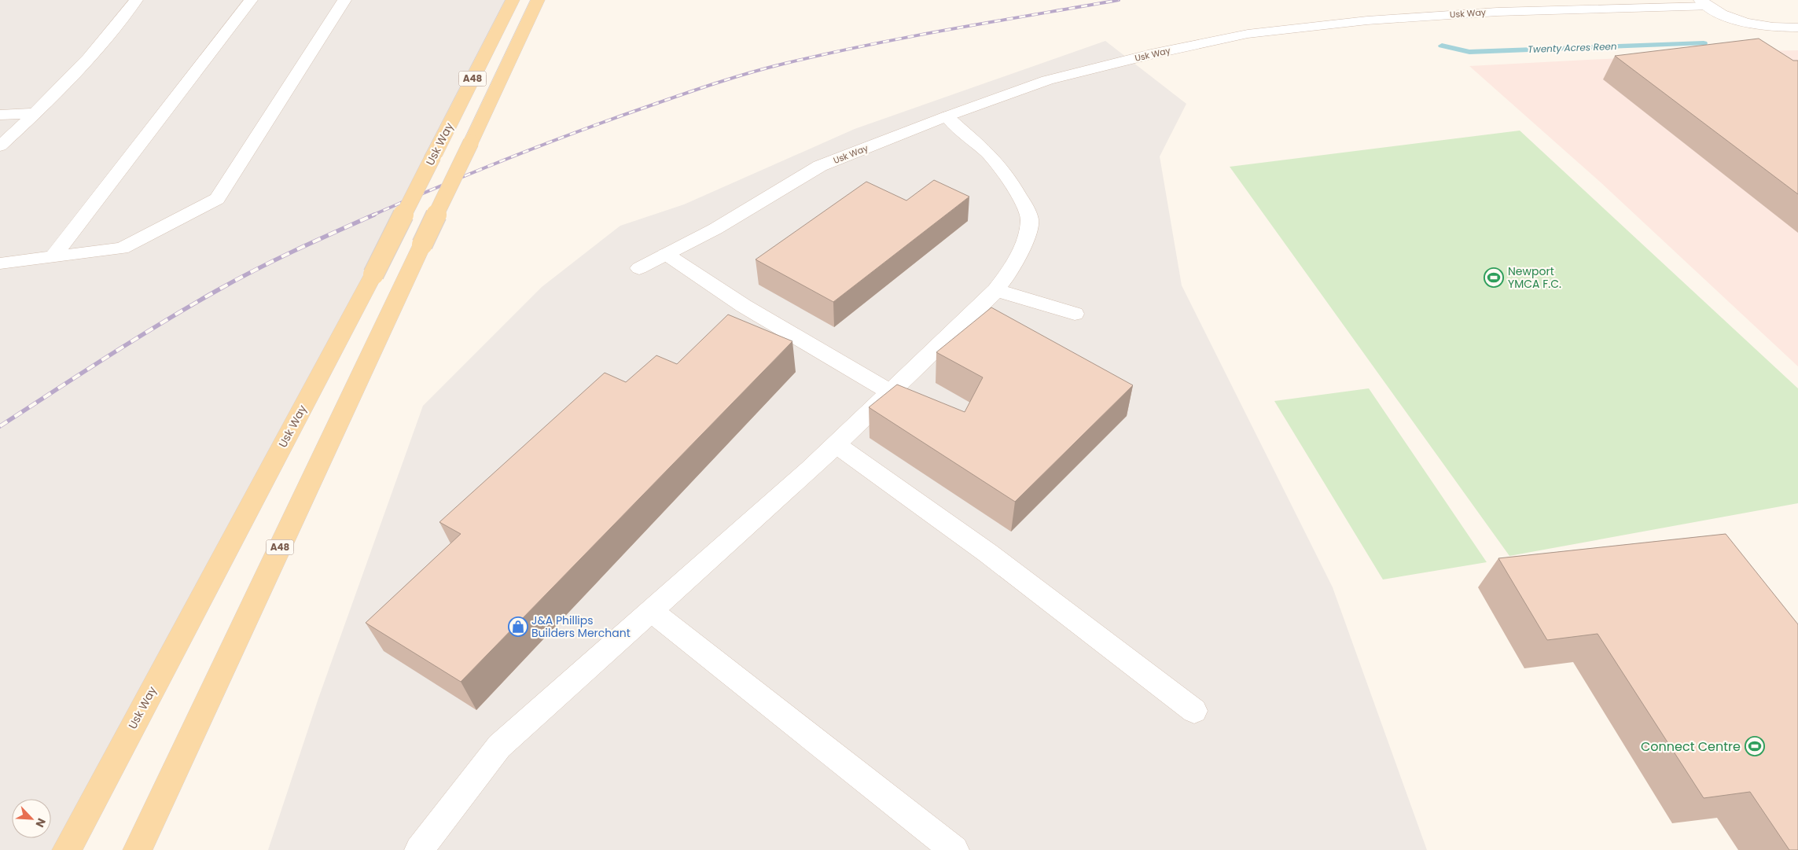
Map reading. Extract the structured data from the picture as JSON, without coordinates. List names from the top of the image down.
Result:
{
  "streets": {
    "main road": ["Usk Way", "A48"]
  },
  "water": ["Twenty Acres Reen"],
  "places": {
    "sports": ["Newport YMCA F.C.", "Connect Centre"],
    "shop": ["J&A Phillips Builders Merchant"]
  },
  "north": "bottom right"
}
